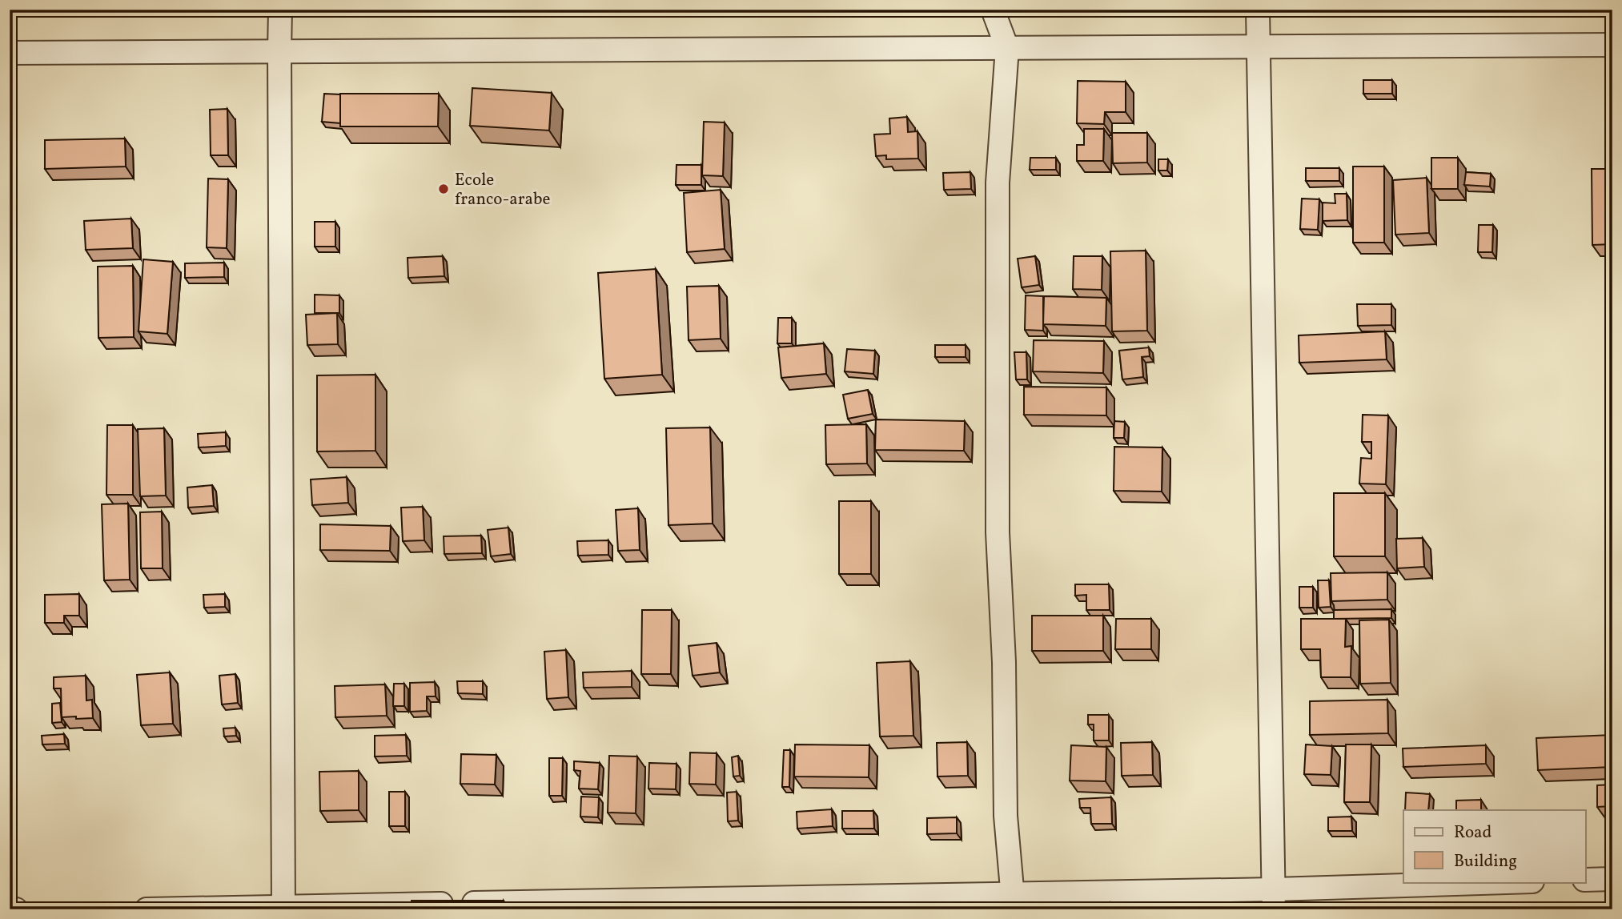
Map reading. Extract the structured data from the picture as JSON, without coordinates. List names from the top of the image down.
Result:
{
  "places": ["Ecole franco-arabe"],
  "legend": ["Road", "Building"]
}
